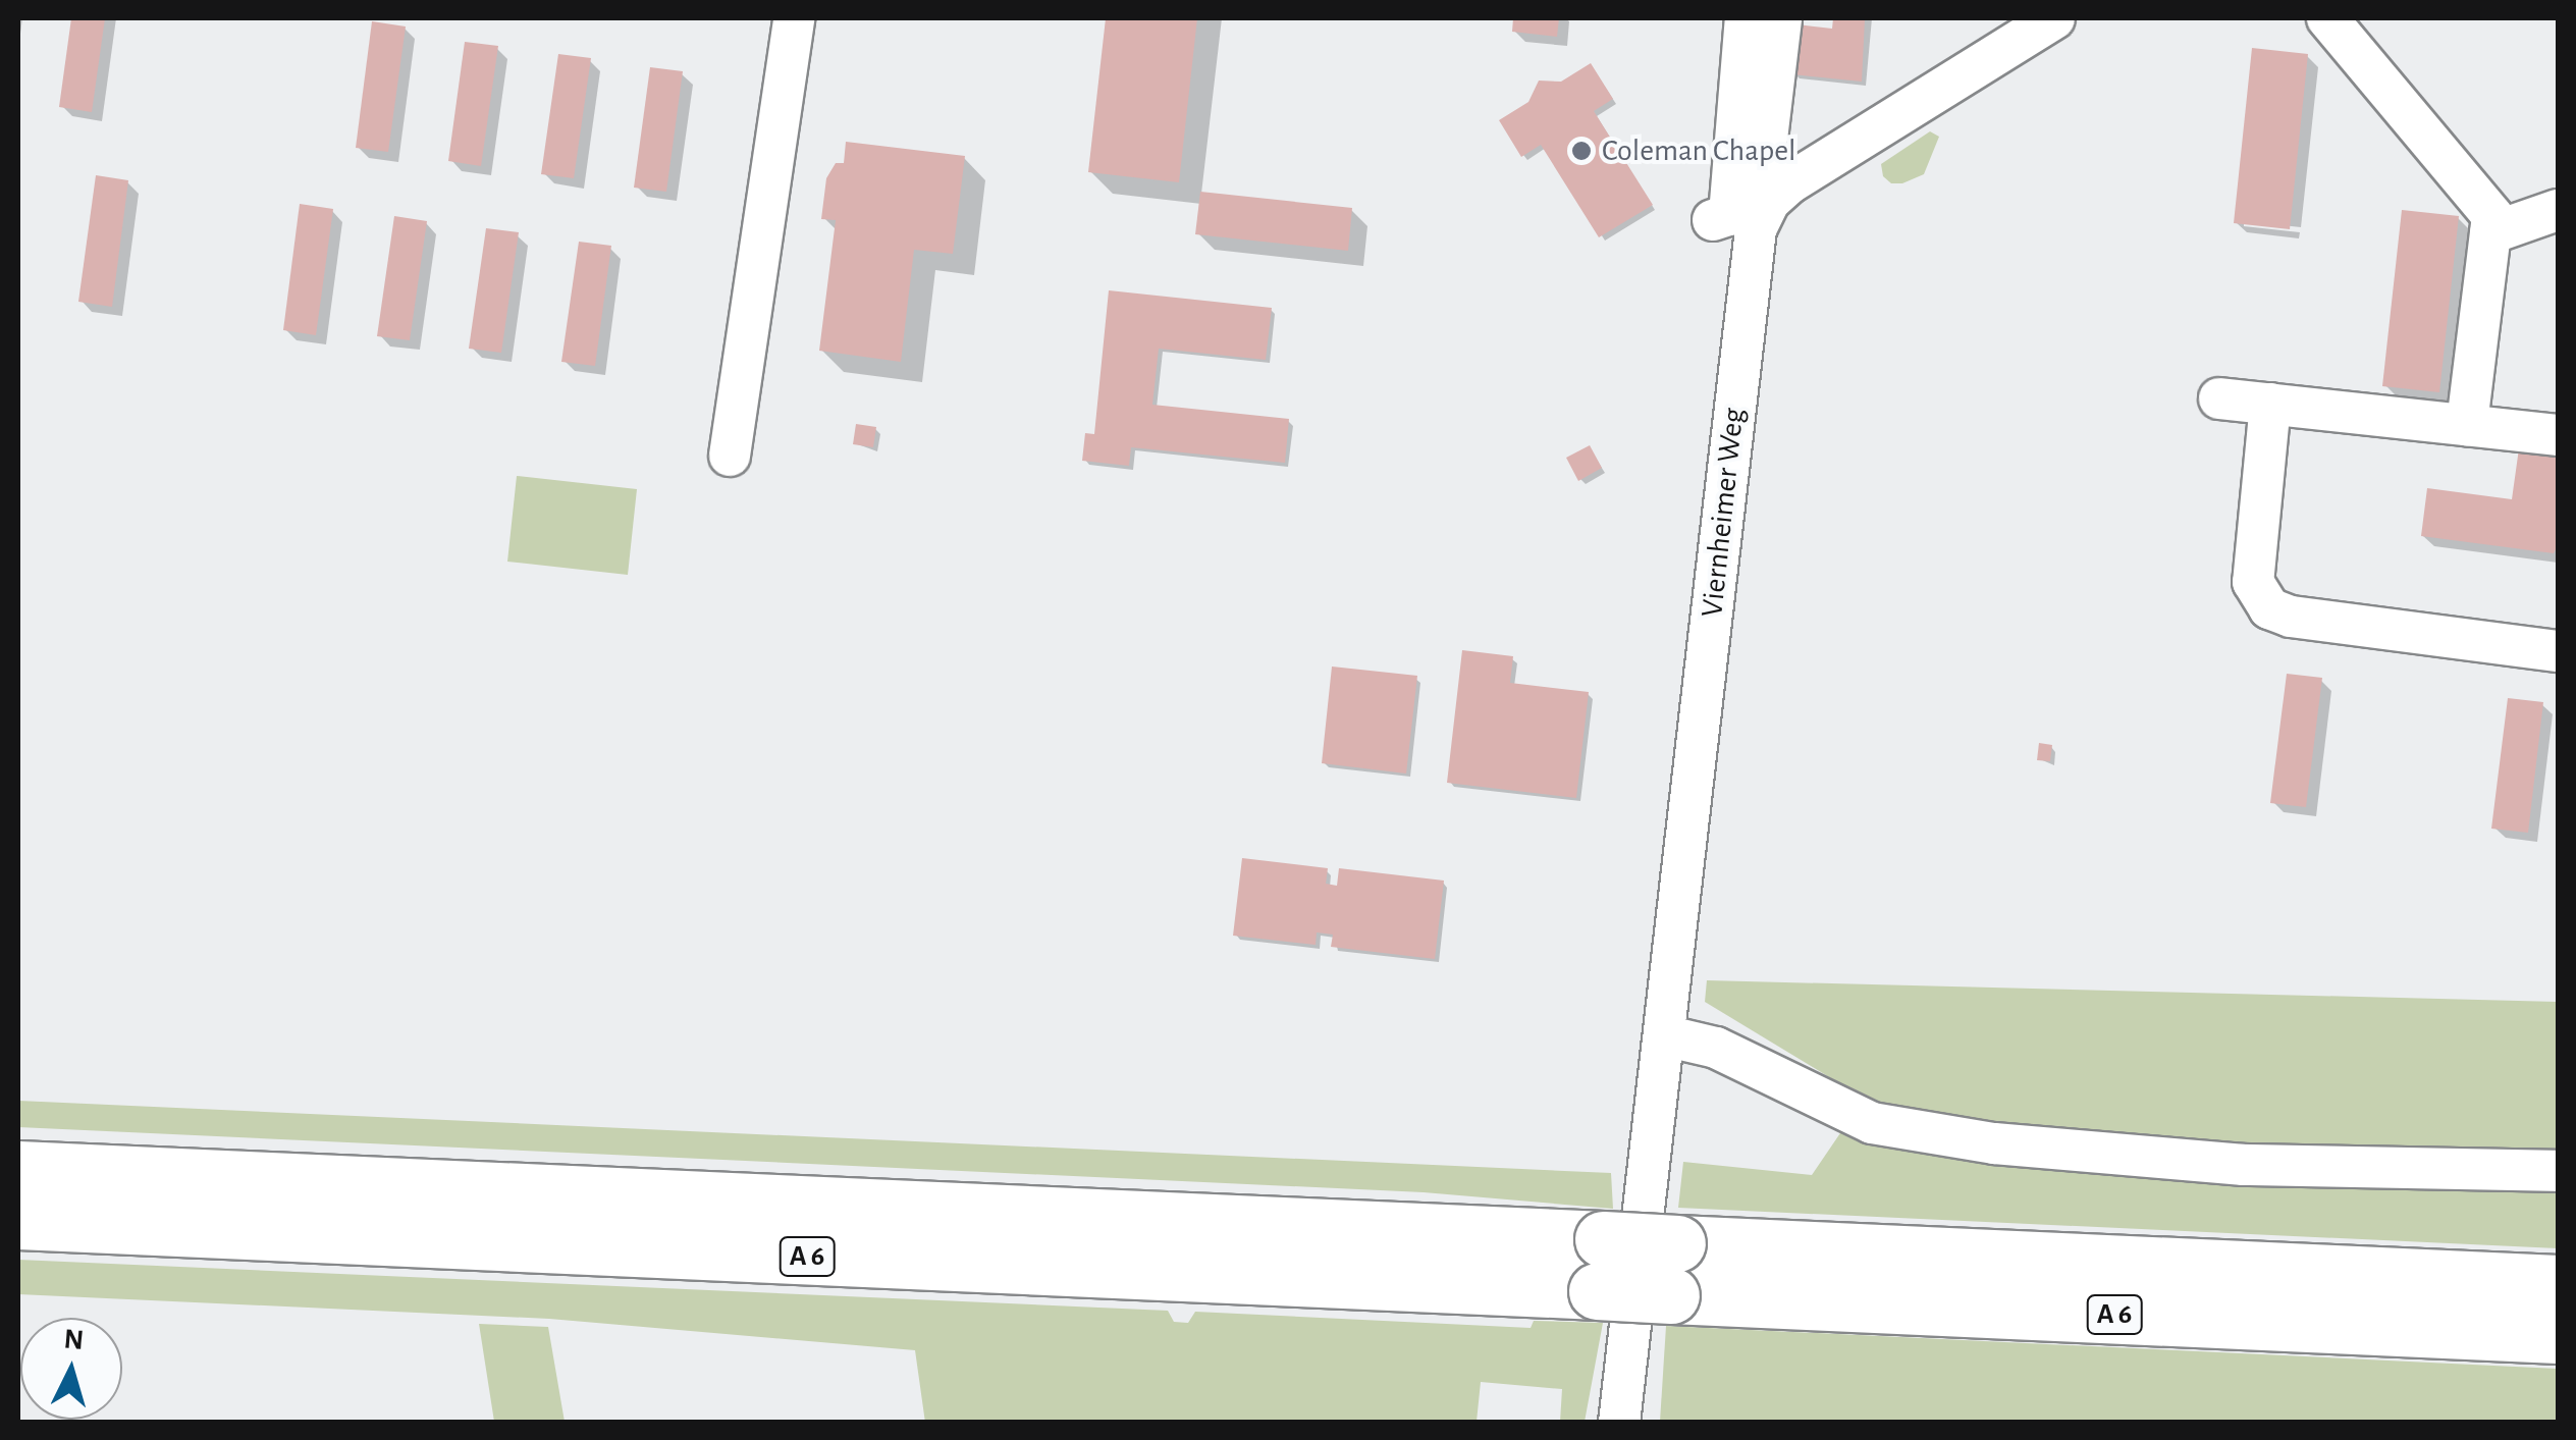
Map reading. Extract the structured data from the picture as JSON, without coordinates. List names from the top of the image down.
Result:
{
  "streets": {
    "highway": ["A 6"],
    "street": ["Viernheimer Weg"]
  },
  "places": ["Coleman Chapel"],
  "north": "top"
}
